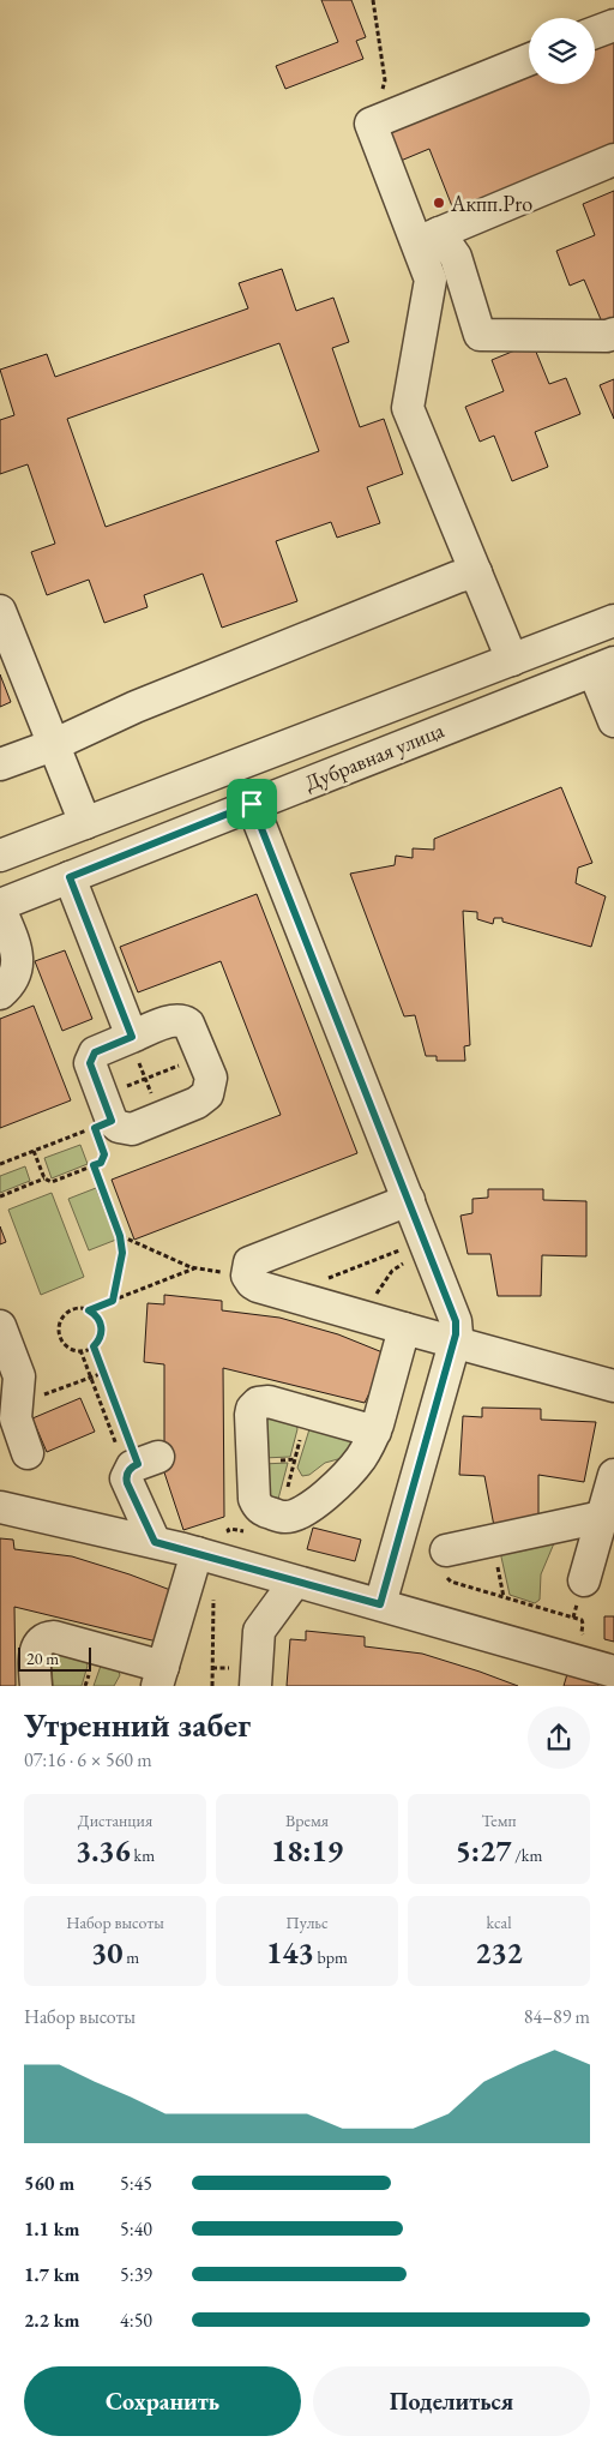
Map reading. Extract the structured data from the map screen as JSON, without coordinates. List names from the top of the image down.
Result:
{
  "streets": {
    "street": ["Дубравная улица"]
  },
  "places": ["Акпп.Pro"],
  "scale_bar": "20 m",
  "page": {
    "scale": "20 m",
    "heading": ["Утренний забег", "07:16 · 6 × 560 m"],
    "stats": [
      ["Дистанция", "3.36 km"],
      ["Время", "18:19"],
      ["Темп", "5:27 /km"],
      ["Набор высоты", "30 m"],
      ["Пульс", "143 bpm"],
      ["kcal", "232"]
    ],
    "chart": ["Набор высоты", "84–89 m"],
    "list": [
      {
        "name": "560 m",
        "note": "5:45"
      },
      {
        "name": "1.1 km",
        "note": "5:40"
      },
      {
        "name": "1.7 km",
        "note": "5:39"
      },
      {
        "name": "2.2 km",
        "note": "4:50"
      }
    ],
    "buttons": ["Сохранить", "Поделиться"]
  }
}
